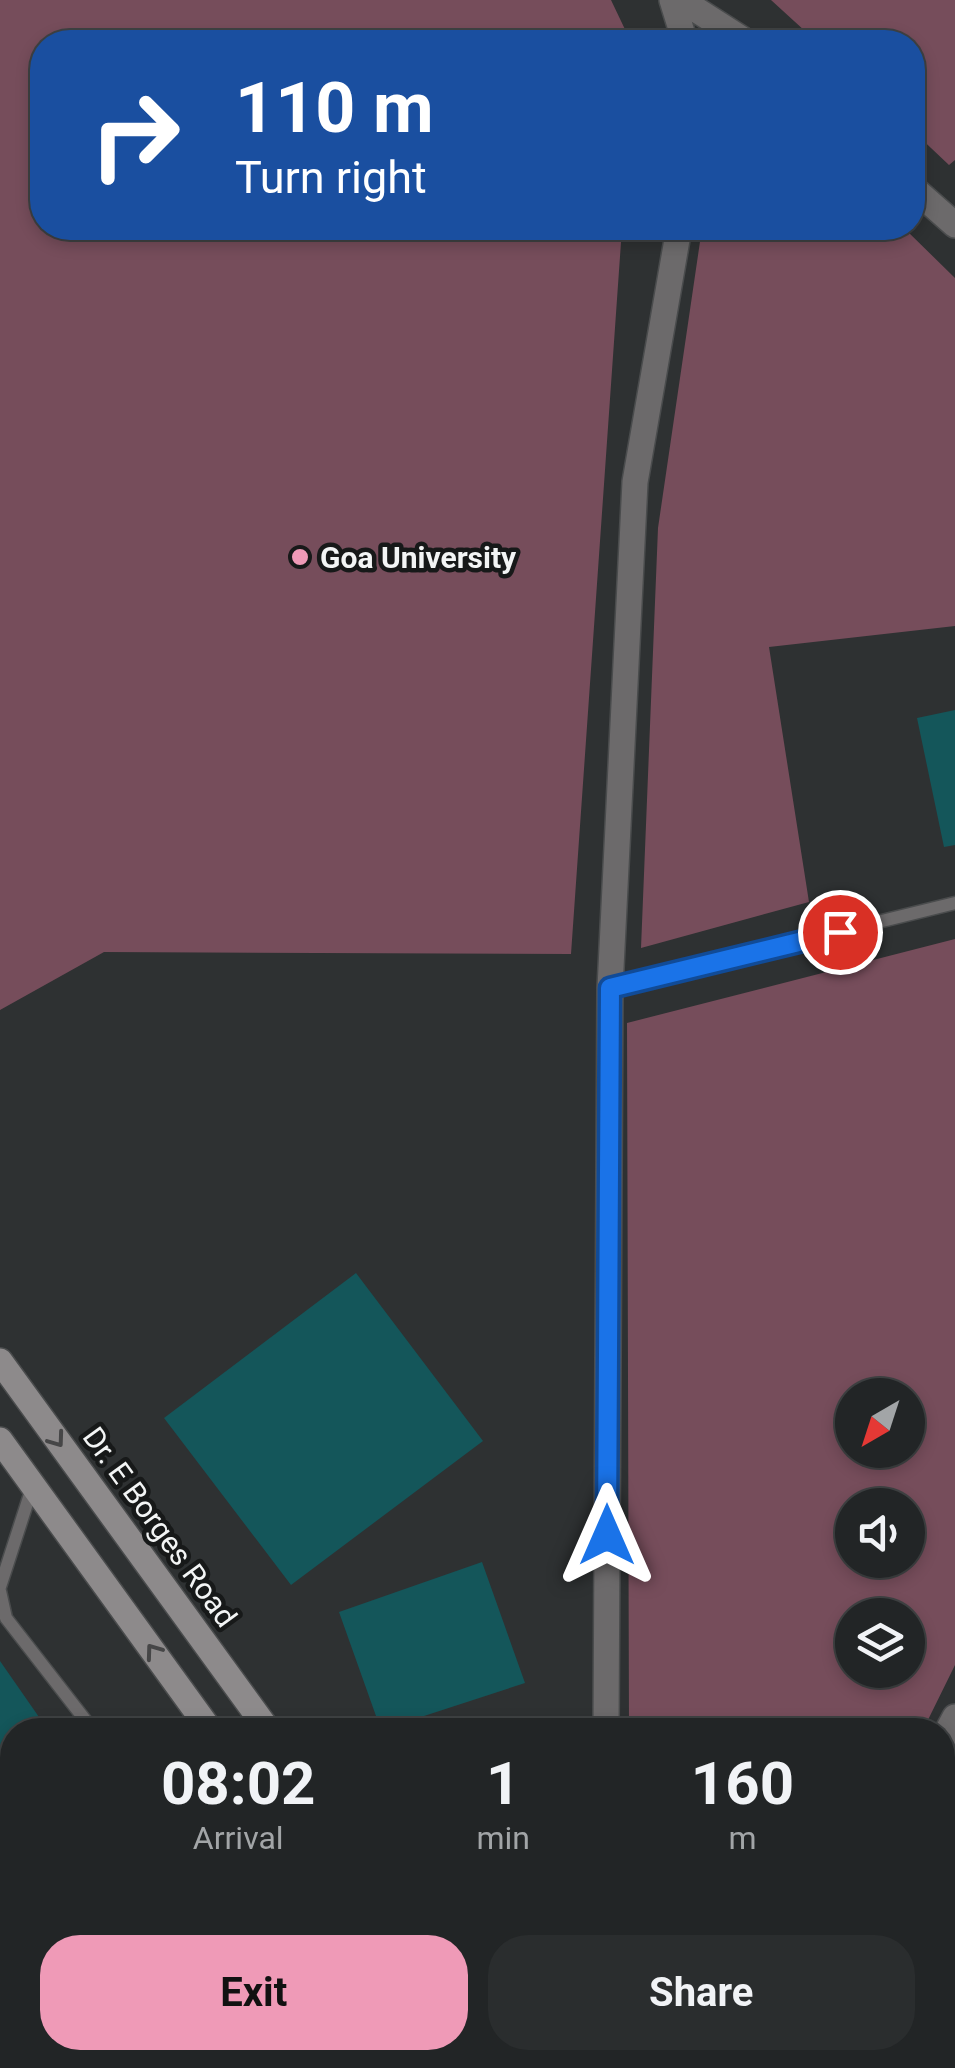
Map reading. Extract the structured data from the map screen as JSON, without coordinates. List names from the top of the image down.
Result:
{
  "streets": {
    "main road": ["Dr. E Borges Road"]
  },
  "places": ["Goa University"],
  "north": "bottom left",
  "page": {
    "turn": ["110 m", "Turn right"],
    "eta": [
      "08:02",
      "Arrival",
      "1",
      "min",
      "160",
      "m"
    ],
    "buttons": ["Exit", "Share"]
  }
}
